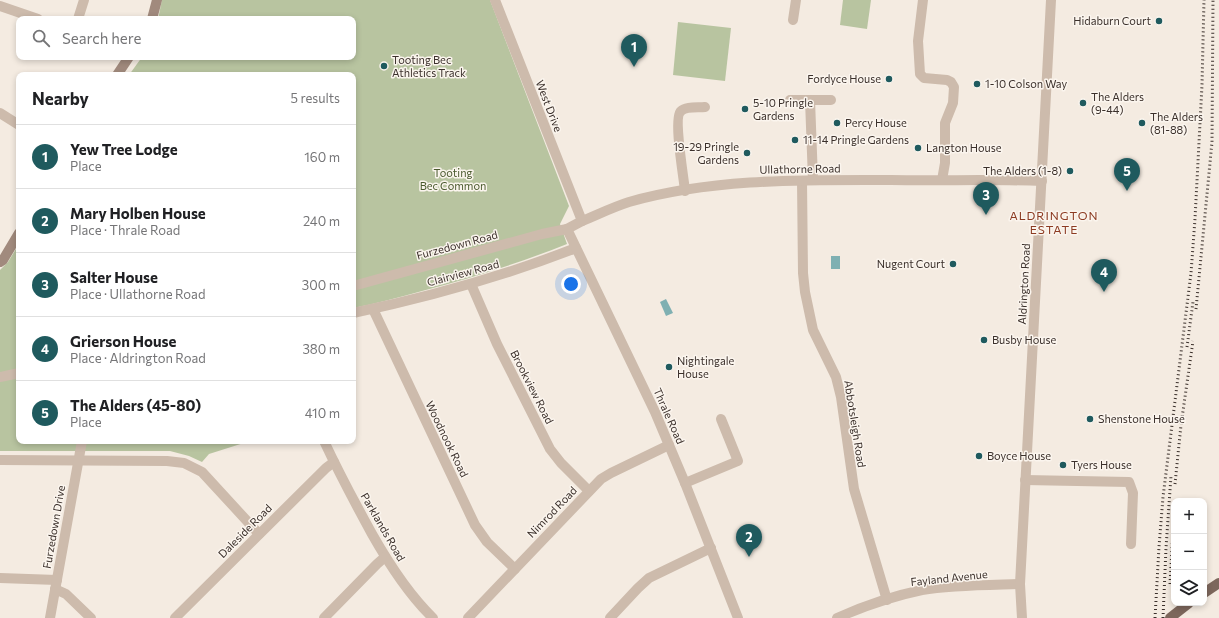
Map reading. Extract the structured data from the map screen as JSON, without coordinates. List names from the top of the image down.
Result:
{
  "streets": {
    "street": [
      "West Drive",
      "Ullathorne Road",
      "Furzedown Road",
      "Clairview Road",
      "Aldrington Road",
      "Brookview Road",
      "Thrale Road",
      "Abbotsleigh Road",
      "Woodnook Road",
      "Nimrod Road",
      "Furzedown Drive",
      "Parklands Road",
      "Daleside Road",
      "Fayland Avenue"
    ]
  },
  "crossings": [
    ["West Drive", "Ullathorne Road"],
    ["Ullathorne Road", "Furzedown Road"],
    ["Ullathorne Road", "Aldrington Road"],
    ["Ullathorne Road", "Thrale Road"],
    ["Ullathorne Road", "Abbotsleigh Road"],
    ["Furzedown Road", "Thrale Road"],
    ["Clairview Road", "Brookview Road"],
    ["Clairview Road", "Thrale Road"],
    ["Clairview Road", "Woodnook Road"],
    ["Aldrington Road", "Fayland Avenue"],
    ["Brookview Road", "Nimrod Road"],
    ["Thrale Road", "Nimrod Road"],
    ["Abbotsleigh Road", "Fayland Avenue"],
    ["Woodnook Road", "Nimrod Road"],
    ["Parklands Road", "Daleside Road"]
  ],
  "districts": ["ALDRINGTON ESTATE"],
  "parks": ["Tooting Bec Common"],
  "places": [
    "Hidaburn Court",
    "Tooting Bec Athletics Track",
    "Fordyce House",
    "1-10 Colson Way",
    "The Alders (9-44)",
    "5-10 Pringle Gardens",
    "Percy House",
    "The Alders (81-88)",
    "11-14 Pringle Gardens",
    "Langton House",
    "19-29 Pringle Gardens",
    "The Alders (1-8)",
    "Nugent Court",
    "Busby House",
    "Nightingale House",
    "Shenstone House",
    "Boyce House",
    "Tyers House"
  ],
  "page": {
    "search": "Search here",
    "pins": [
      "1",
      "5",
      "3",
      "4",
      "2"
    ],
    "heading": ["Nearby", "5 results"],
    "list": [
      {
        "mark": "1",
        "name": "Yew Tree Lodge",
        "note": "Place",
        "value": "160 m"
      },
      {
        "mark": "2",
        "name": "Mary Holben House",
        "note": "Place · Thrale Road",
        "value": "240 m"
      },
      {
        "mark": "3",
        "name": "Salter House",
        "note": "Place · Ullathorne Road",
        "value": "300 m"
      },
      {
        "mark": "4",
        "name": "Grierson House",
        "note": "Place · Aldrington Road",
        "value": "380 m"
      },
      {
        "mark": "5",
        "name": "The Alders (45-80)",
        "note": "Place",
        "value": "410 m"
      }
    ],
    "map_buttons": ["+", "−"]
  }
}
